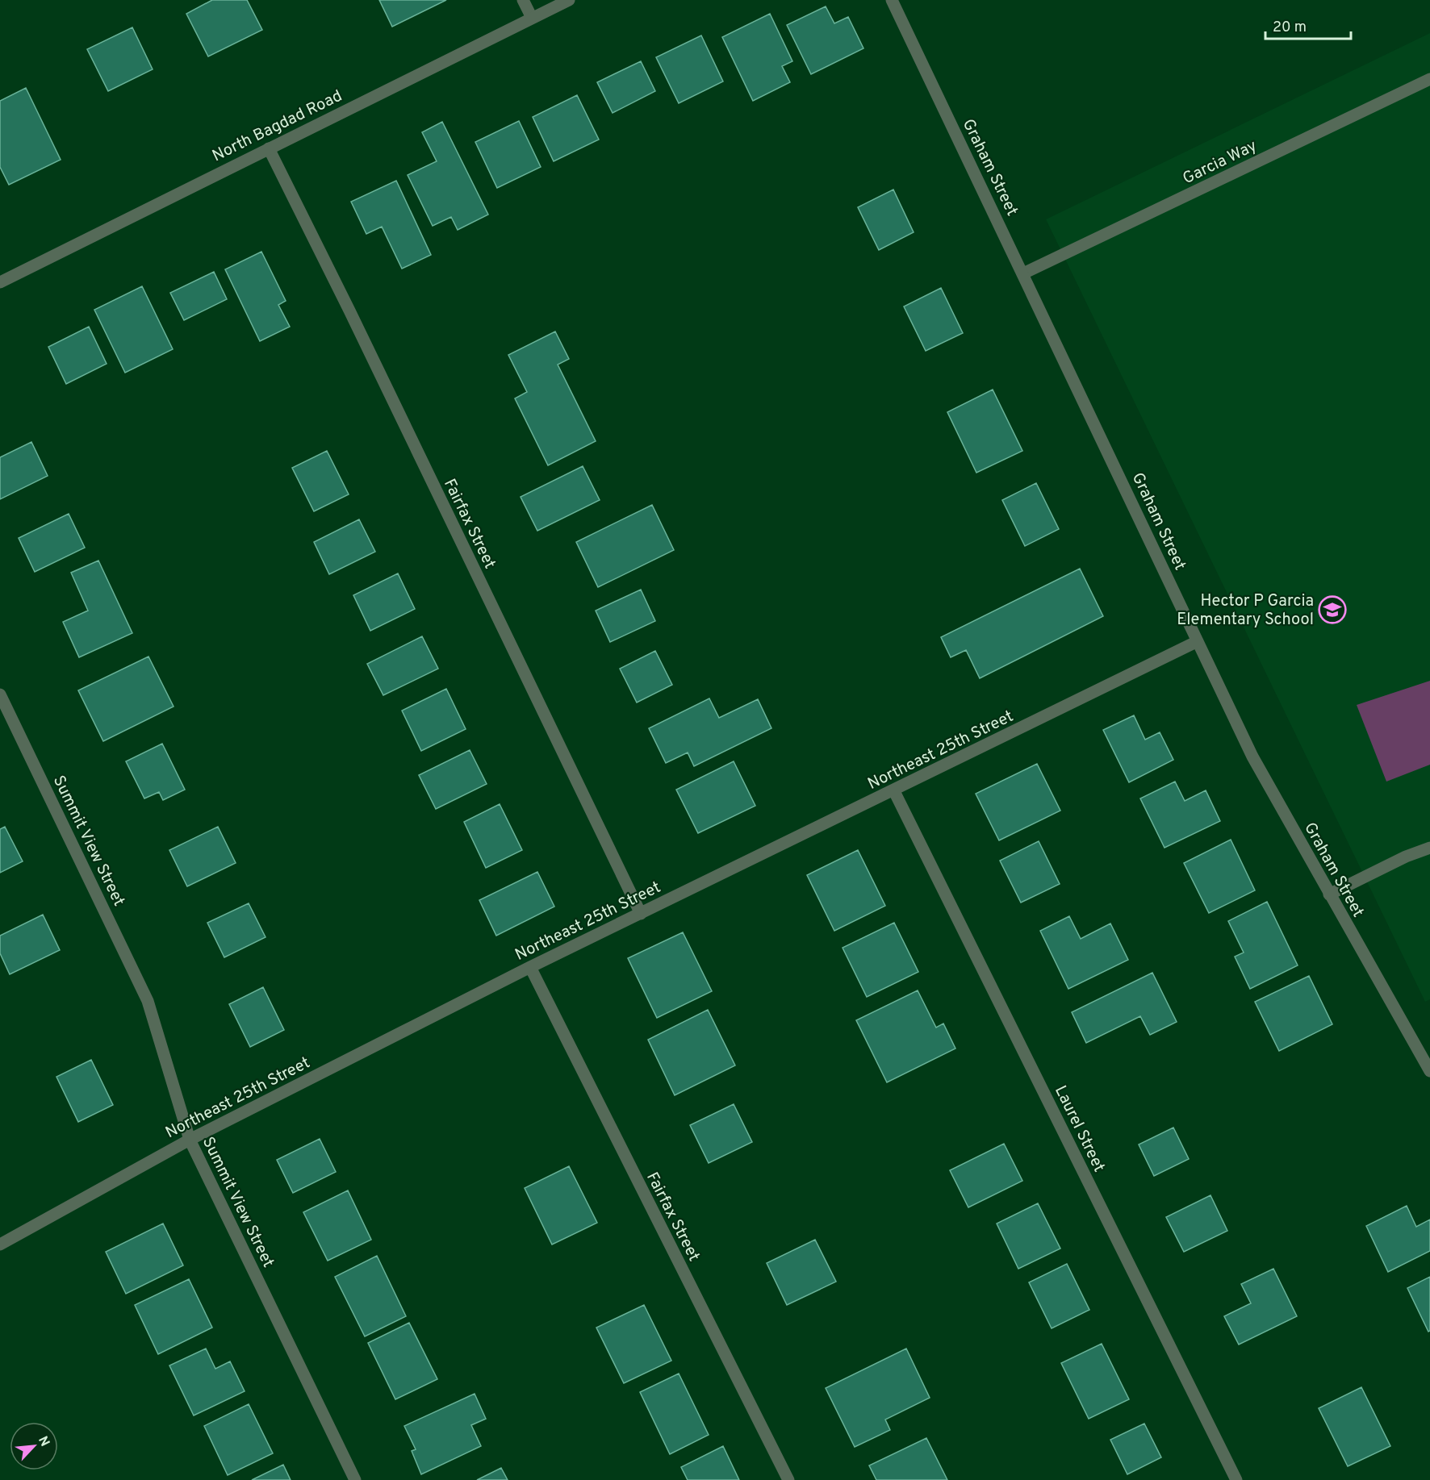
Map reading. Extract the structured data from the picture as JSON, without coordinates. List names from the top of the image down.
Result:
{
  "streets": {
    "street": [
      "North Bagdad Road",
      "Garcia Way",
      "Graham Street",
      "Fairfax Street",
      "Northeast 25th Street",
      "Summit View Street",
      "Laurel Street"
    ]
  },
  "crossings": [
    ["North Bagdad Road", "Fairfax Street"],
    ["Garcia Way", "Graham Street"],
    ["Graham Street", "Northeast 25th Street"],
    ["Fairfax Street", "Northeast 25th Street"],
    ["Northeast 25th Street", "Summit View Street"],
    ["Northeast 25th Street", "Laurel Street"]
  ],
  "places": {
    "school or university": ["Hector P Garcia Elementary School"]
  },
  "scale_bar": "20 m",
  "north": "top right"
}
